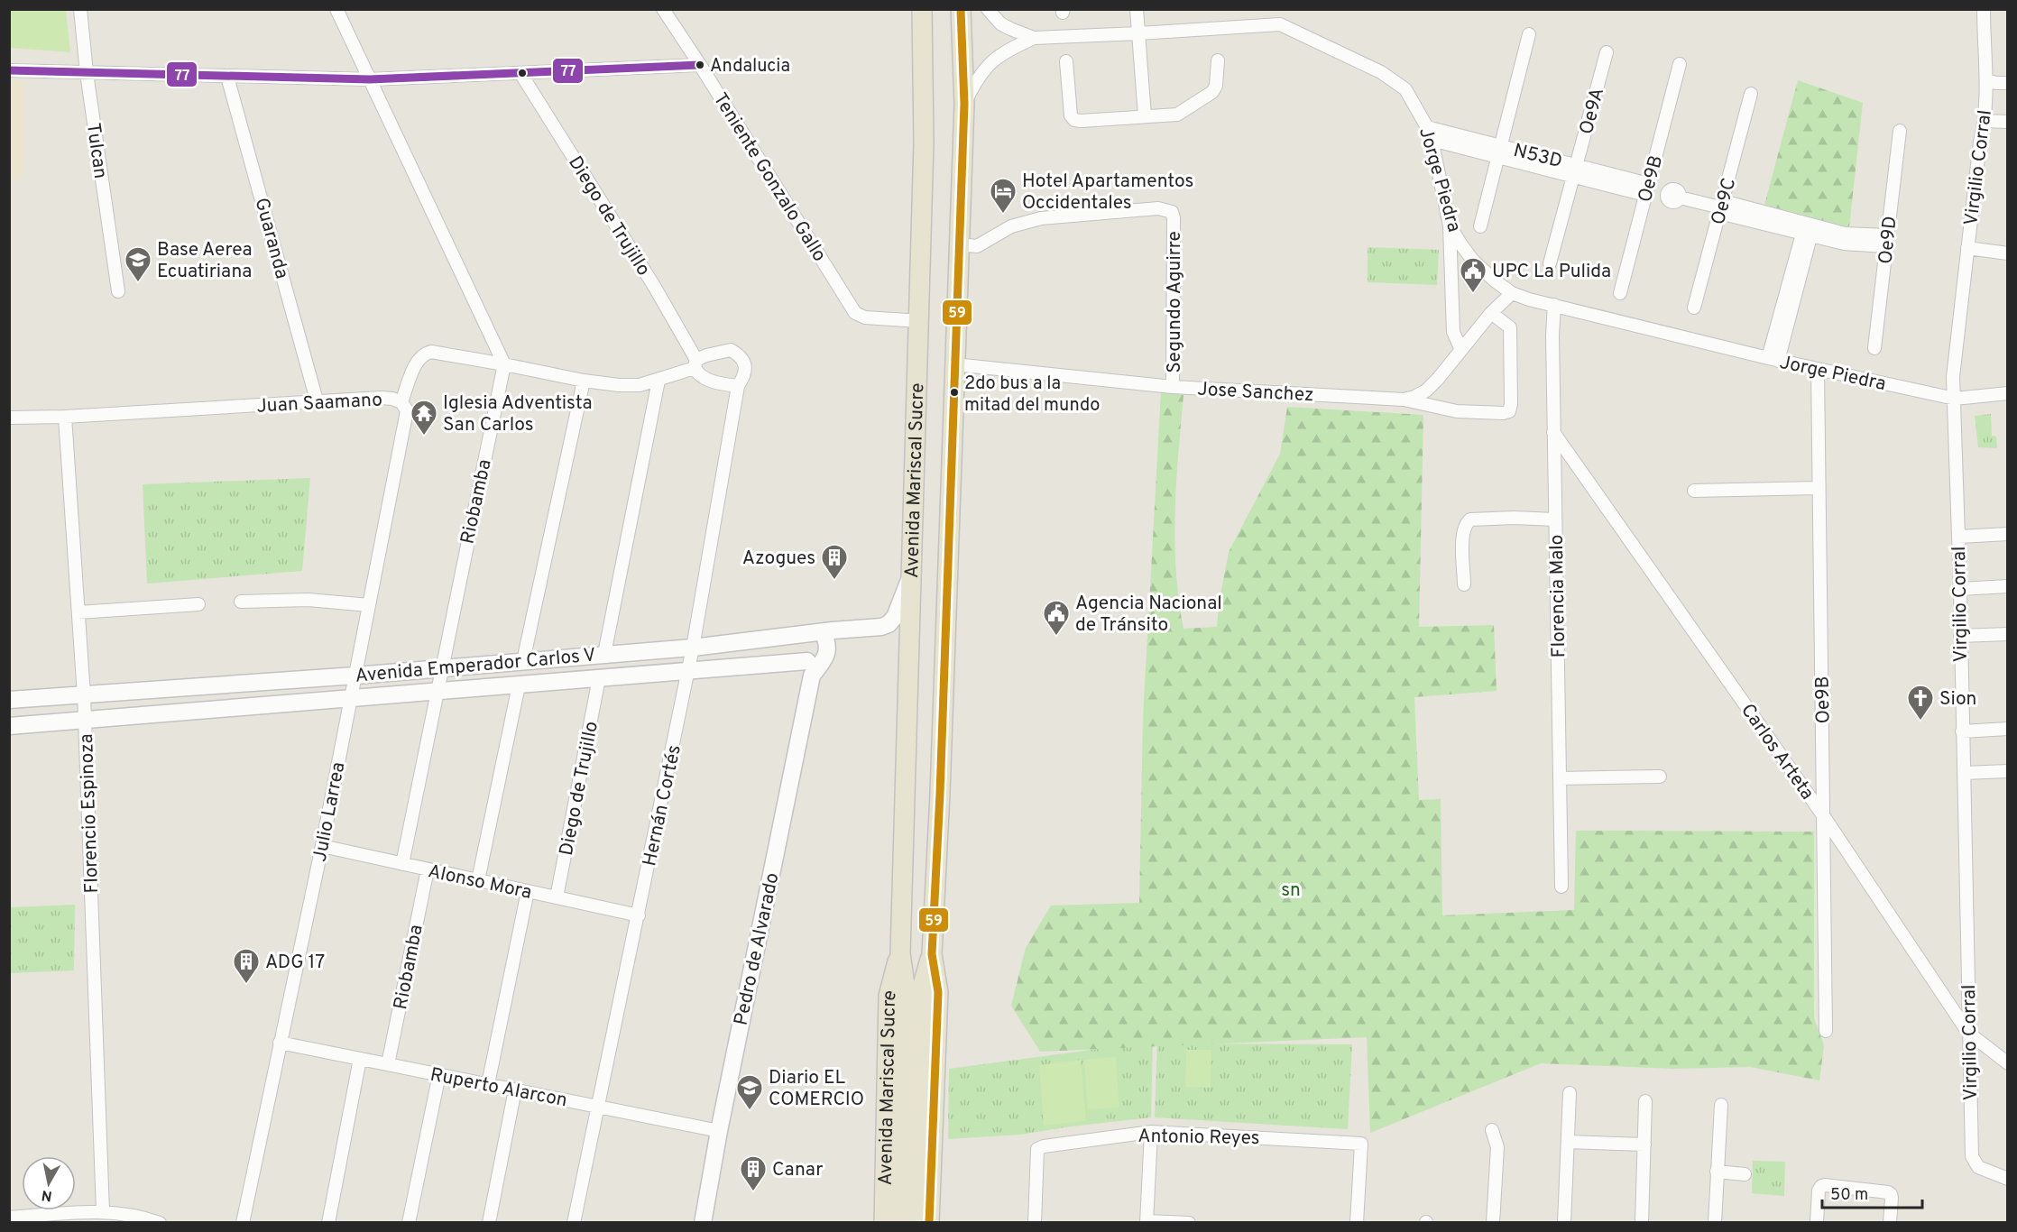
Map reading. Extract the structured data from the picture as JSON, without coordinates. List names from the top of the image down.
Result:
{
  "streets": {
    "main road": ["Avenida Mariscal Sucre", "Avenida Emperador Carlos V", "Pedro de Alvarado"],
    "street": [
      "Oe9A",
      "Tulcan",
      "N53D",
      "Virgilio Corral",
      "Teniente Gonzalo Gallo",
      "Oe9B",
      "Jorge Piedra",
      "Oe9C",
      "Diego de Trujillo",
      "Guaranda",
      "Oe9D",
      "Segundo Aguirre",
      "Jose Sanchez",
      "Juan Saamano",
      "Riobamba",
      "Florencia Malo",
      "Carlos Arteta",
      "Hernán Cortés",
      "Julio Larrea",
      "Florencio Espinoza",
      "Alonso Mora",
      "Ruperto Alarcon",
      "Antonio Reyes"
    ]
  },
  "crossings": [
    ["Oe9A", "N53D"],
    ["N53D", "Oe9B"],
    ["N53D", "Jorge Piedra"],
    ["N53D", "Oe9C"],
    ["Virgilio Corral", "Jorge Piedra"],
    ["Virgilio Corral", "Carlos Arteta"],
    ["Teniente Gonzalo Gallo", "Avenida Mariscal Sucre"],
    ["Oe9B", "Jorge Piedra"],
    ["Oe9B", "Carlos Arteta"],
    ["Jorge Piedra", "Jose Sanchez"],
    ["Jorge Piedra", "Avenida Mariscal Sucre"],
    ["Jorge Piedra", "Florencia Malo"],
    ["Diego de Trujillo", "Juan Saamano"],
    ["Diego de Trujillo", "Avenida Emperador Carlos V"],
    ["Diego de Trujillo", "Hernán Cortés"],
    ["Diego de Trujillo", "Alonso Mora"],
    ["Guaranda", "Juan Saamano"],
    ["Segundo Aguirre", "Jose Sanchez"],
    ["Segundo Aguirre", "Avenida Mariscal Sucre"],
    ["Jose Sanchez", "Avenida Mariscal Sucre"],
    ["Juan Saamano", "Riobamba"],
    ["Juan Saamano", "Hernán Cortés"],
    ["Juan Saamano", "Julio Larrea"],
    ["Juan Saamano", "Florencio Espinoza"],
    ["Avenida Mariscal Sucre", "Avenida Emperador Carlos V"],
    ["Riobamba", "Avenida Emperador Carlos V"],
    ["Riobamba", "Alonso Mora"],
    ["Riobamba", "Ruperto Alarcon"],
    ["Florencia Malo", "Carlos Arteta"],
    ["Avenida Emperador Carlos V", "Hernán Cortés"],
    ["Avenida Emperador Carlos V", "Julio Larrea"],
    ["Avenida Emperador Carlos V", "Florencio Espinoza"],
    ["Avenida Emperador Carlos V", "Pedro de Alvarado"],
    ["Hernán Cortés", "Alonso Mora"],
    ["Hernán Cortés", "Ruperto Alarcon"],
    ["Julio Larrea", "Alonso Mora"],
    ["Julio Larrea", "Ruperto Alarcon"],
    ["Pedro de Alvarado", "Ruperto Alarcon"]
  ],
  "parks": ["sn"],
  "places": {
    "other": ["Andalucia", "2do bus a la mitad del mundo"],
    "hotel": ["Hotel Apartamentos Occidentales"],
    "school or university": ["Base Aerea Ecuatiriana", "Diario EL COMERCIO"],
    "public building": ["UPC La Pulida", "Agencia Nacional de Tránsito"],
    "temple": ["Iglesia Adventista San Carlos"],
    "building": ["Azogues", "ADG 17", "Canar"],
    "church": ["Sion"]
  },
  "lines": ["transit line 59", "transit line 77"],
  "scale_bar": "50 m",
  "north": "bottom"
}
